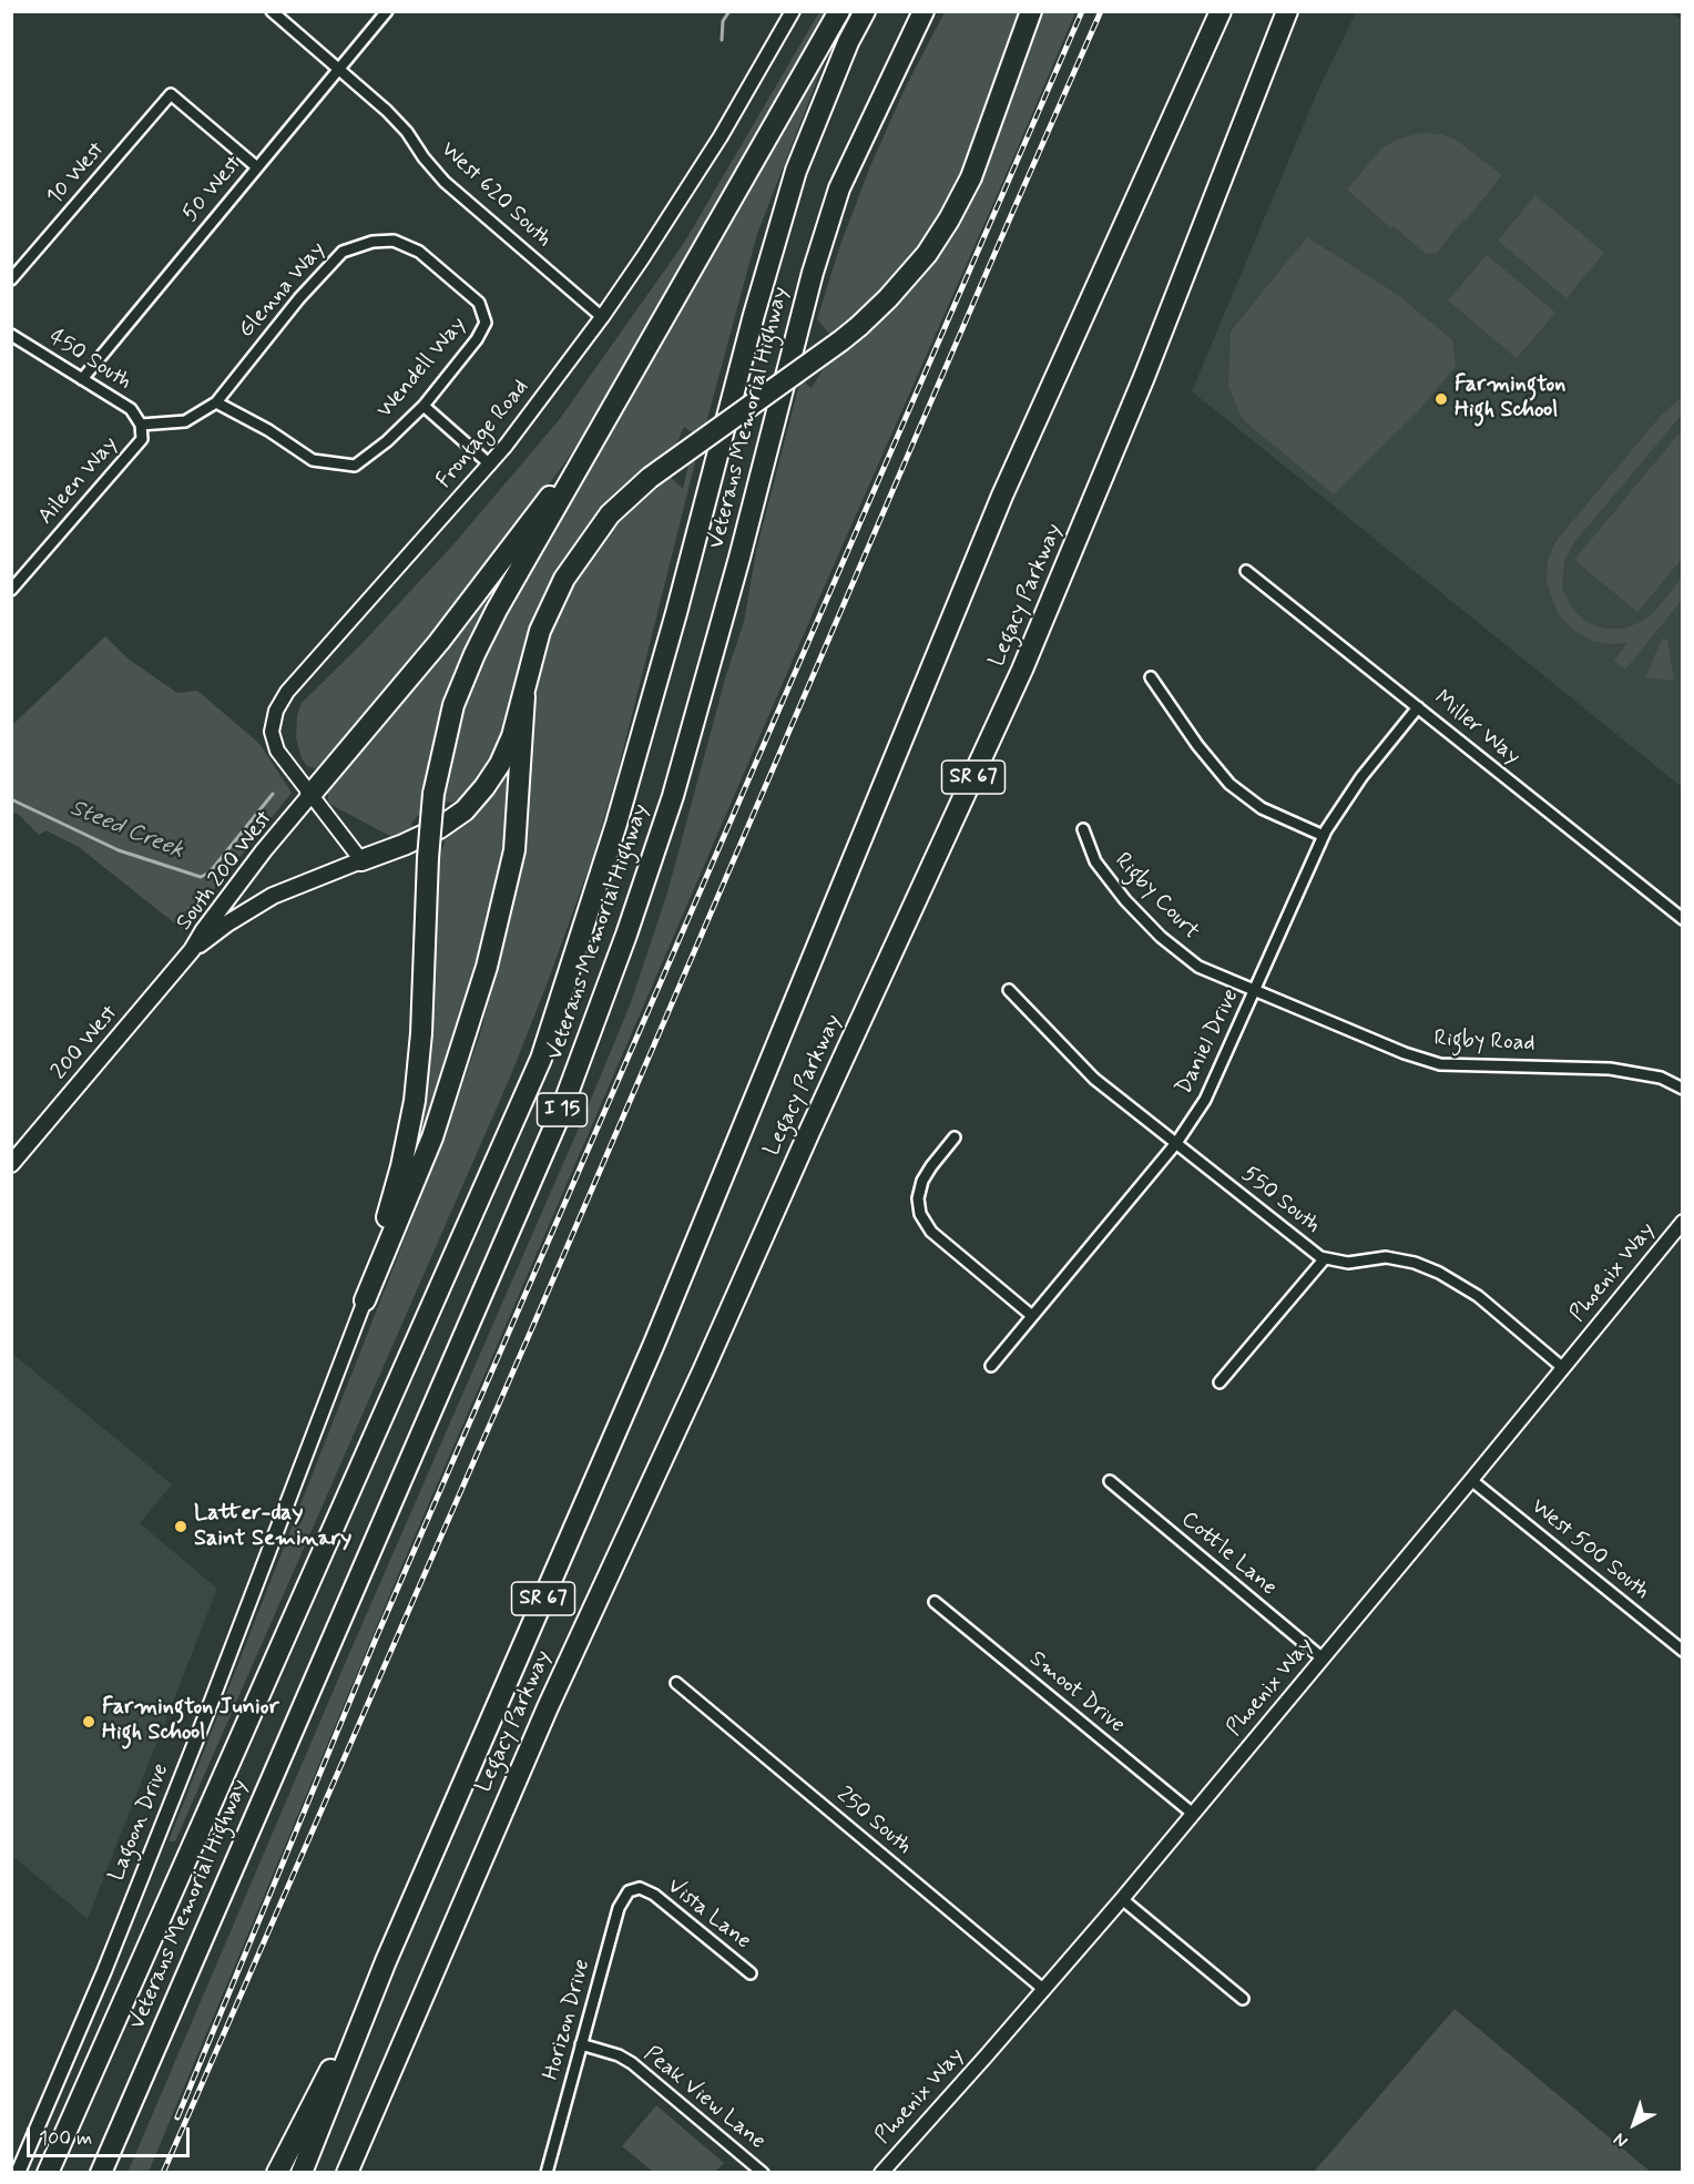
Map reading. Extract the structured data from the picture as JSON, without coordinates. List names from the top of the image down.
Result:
{
  "streets": {
    "highway": [
      "Veterans Memorial Highway",
      "Legacy Parkway",
      "SR 67",
      "I 15"
    ],
    "main road": ["South 200 West", "200 West"],
    "street": [
      "10 West",
      "50 West",
      "West 620 South",
      "Glenna Way",
      "450 South",
      "Wendell Way",
      "Frontage Road",
      "Aileen Way",
      "Miller Way",
      "Rigby Court",
      "Daniel Drive",
      "Rigby Road",
      "550 South",
      "Phoenix Way",
      "West 500 South",
      "Cottle Lane",
      "Smoot Drive",
      "250 South",
      "Lagoon Drive",
      "Vista Lane",
      "Horizon Drive",
      "Peak View Lane"
    ]
  },
  "crossings": [
    ["10 West", "50 West"],
    ["50 West", "West 620 South"],
    ["50 West", "450 South"],
    ["West 620 South", "Frontage Road"],
    ["Glenna Way", "450 South"],
    ["Glenna Way", "Wendell Way"],
    ["Glenna Way", "Aileen Way"],
    ["450 South", "Aileen Way"],
    ["Frontage Road", "South 200 West"],
    ["Miller Way", "Daniel Drive"],
    ["South 200 West", "200 West"],
    ["Rigby Court", "Daniel Drive"],
    ["Rigby Court", "Rigby Road"],
    ["Daniel Drive", "Rigby Road"],
    ["Daniel Drive", "550 South"],
    ["550 South", "Phoenix Way"],
    ["Phoenix Way", "West 500 South"],
    ["Phoenix Way", "Cottle Lane"],
    ["Phoenix Way", "Smoot Drive"],
    ["Phoenix Way", "250 South"],
    ["Vista Lane", "Horizon Drive"],
    ["Horizon Drive", "Peak View Lane"]
  ],
  "water": ["Steed Creek"],
  "places": ["Farmington High School", "Latter-day Saint Seminary", "Farmington Junior High School"],
  "scale_bar": "100 m",
  "north": "bottom left"
}
